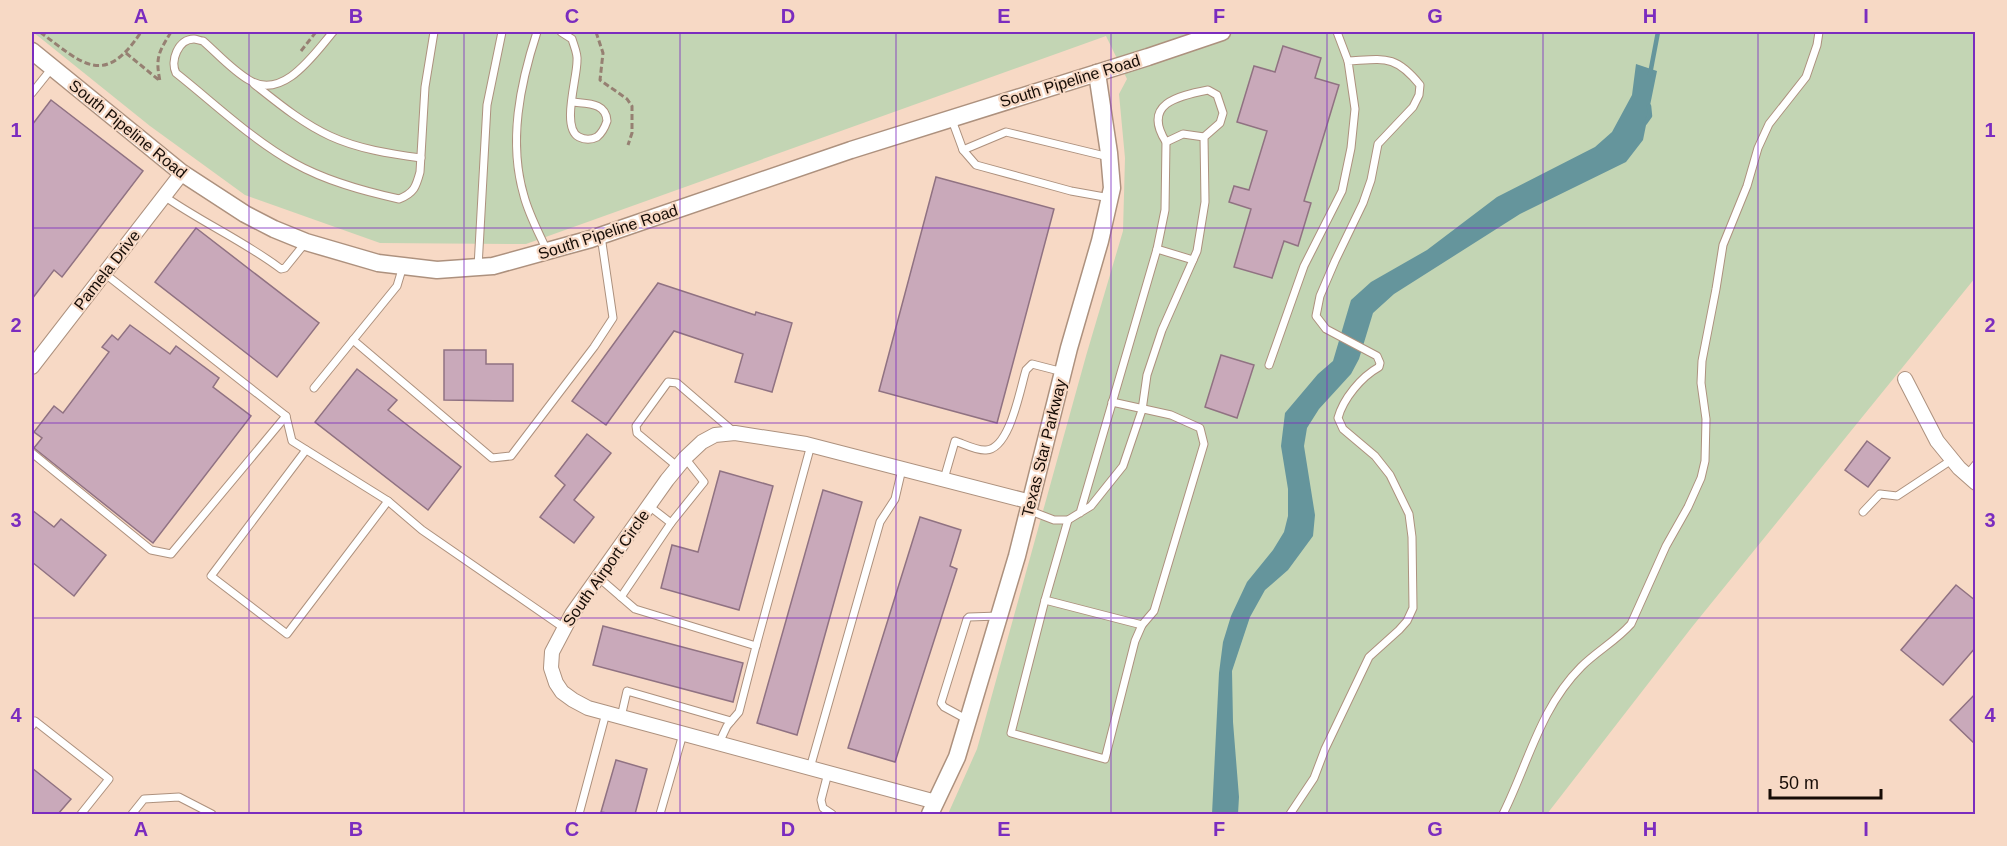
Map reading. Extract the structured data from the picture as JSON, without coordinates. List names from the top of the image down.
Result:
{
  "streets": {
    "street": [
      "South Pipeline Road",
      "Pamela Drive",
      "Texas Star Parkway",
      "South Airport Circle"
    ]
  },
  "crossings": [
    ["South Pipeline Road", "Pamela Drive"],
    ["South Pipeline Road", "Texas Star Parkway"],
    ["Texas Star Parkway", "South Airport Circle"]
  ],
  "scale_bar": "50 m",
  "grid": {
    "columns": [
      "A",
      "B",
      "C",
      "D",
      "E",
      "F",
      "G",
      "H",
      "I"
    ],
    "rows": [
      "1",
      "2",
      "3",
      "4"
    ]
  }
}
